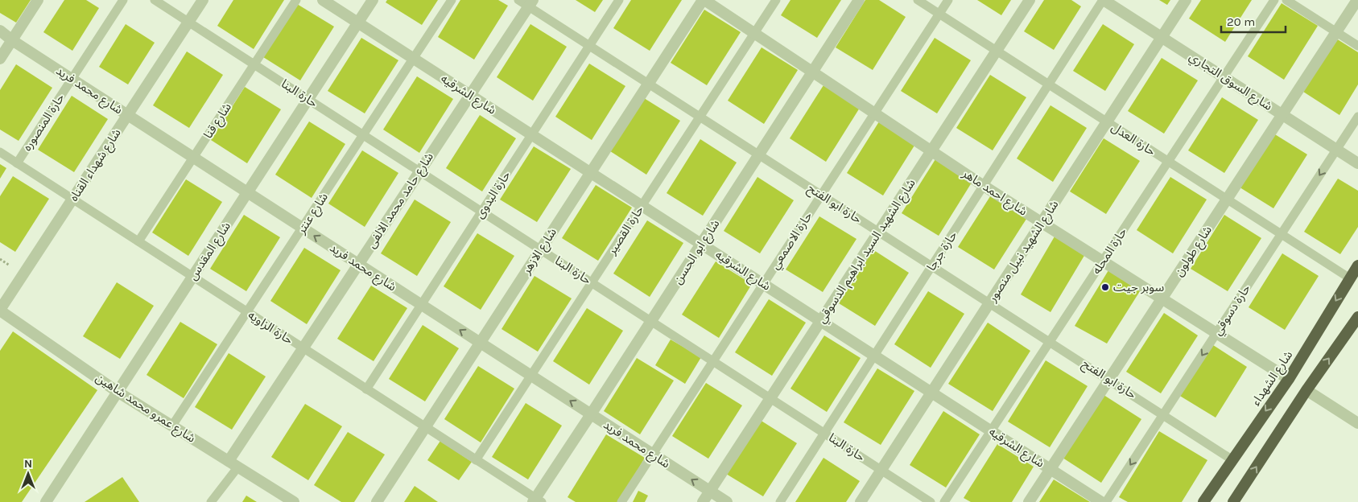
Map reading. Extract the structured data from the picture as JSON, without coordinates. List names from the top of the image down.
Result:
{
  "streets": {
    "highway": ["شارع الشهداء"],
    "street": [
      "شارع السوق التجاري",
      "شارع محمد فريد",
      "شارع الشرقيه",
      "شارع شهداء القناه",
      "شارع احمد ماهر",
      "شارع حامد محمد الالفى",
      "شارع المقدس",
      "شارع الازهر",
      "شارع الشهيد السيد ابراهيم الدسوقي",
      "شارع الشهيد نبيل منصور",
      "شارع طولون",
      "شارع ابو الحسن",
      "شارع عمرو محمد شاهين"
    ],
    "lane": [
      "حارة البنا",
      "شارع قنا",
      "حارة المنصوره",
      "حارة العدل",
      "حارة البدوى",
      "حارة ابو الفتح",
      "شارع عنتر",
      "حارة القصير",
      "حارة الاصمعي",
      "حارة جرجا",
      "حارة المحله",
      "حارة دسوقي",
      "حارة الزاويه"
    ]
  },
  "crossings": [
    ["شارع السوق التجاري", "حارة جرجا"],
    ["شارع السوق التجاري", "شارع الشهيد نبيل منصور"],
    ["شارع السوق التجاري", "حارة المحله"],
    ["شارع السوق التجاري", "شارع طولون"],
    ["شارع السوق التجاري", "حارة دسوقي"],
    ["شارع محمد فريد", "شارع قنا"],
    ["شارع محمد فريد", "حارة المنصوره"],
    ["شارع محمد فريد", "شارع شهداء القناه"],
    ["شارع محمد فريد", "حارة البدوى"],
    ["شارع محمد فريد", "شارع حامد محمد الالفى"],
    ["شارع محمد فريد", "شارع عنتر"],
    ["شارع محمد فريد", "حارة القصير"],
    ["شارع محمد فريد", "حارة الاصمعي"],
    ["شارع محمد فريد", "شارع المقدس"],
    ["شارع محمد فريد", "شارع الازهر"],
    ["شارع محمد فريد", "شارع الشهيد السيد ابراهيم الدسوقي"],
    ["شارع محمد فريد", "شارع ابو الحسن"],
    ["حارة البنا", "شارع قنا"],
    ["حارة البنا", "شارع شهداء القناه"],
    ["حارة البنا", "حارة البدوى"],
    ["حارة البنا", "شارع حامد محمد الالفى"],
    ["حارة البنا", "شارع عنتر"],
    ["حارة البنا", "حارة القصير"],
    ["حارة البنا", "حارة الاصمعي"],
    ["حارة البنا", "شارع المقدس"],
    ["حارة البنا", "شارع الازهر"],
    ["حارة البنا", "شارع الشهيد السيد ابراهيم الدسوقي"],
    ["حارة البنا", "حارة جرجا"],
    ["حارة البنا", "شارع الشهيد نبيل منصور"],
    ["حارة البنا", "شارع ابو الحسن"],
    ["شارع الشرقيه", "حارة البدوى"],
    ["شارع الشرقيه", "شارع حامد محمد الالفى"],
    ["شارع الشرقيه", "شارع عنتر"],
    ["شارع الشرقيه", "حارة القصير"],
    ["شارع الشرقيه", "حارة الاصمعي"],
    ["شارع الشرقيه", "شارع المقدس"],
    ["شارع الشرقيه", "شارع الازهر"],
    ["شارع الشرقيه", "شارع الشهيد السيد ابراهيم الدسوقي"],
    ["شارع الشرقيه", "حارة جرجا"],
    ["شارع الشرقيه", "شارع الشهيد نبيل منصور"],
    ["شارع الشرقيه", "حارة المحله"],
    ["شارع الشرقيه", "شارع طولون"],
    ["شارع الشرقيه", "شارع ابو الحسن"],
    ["شارع قنا", "حارة الزاويه"],
    ["حارة المنصوره", "حارة الزاويه"],
    ["حارة العدل", "حارة الاصمعي"],
    ["حارة العدل", "شارع الشهيد السيد ابراهيم الدسوقي"],
    ["حارة العدل", "حارة جرجا"],
    ["حارة العدل", "شارع الشهيد نبيل منصور"],
    ["حارة العدل", "حارة المحله"],
    ["حارة العدل", "شارع طولون"],
    ["حارة العدل", "حارة دسوقي"],
    ["حارة العدل", "شارع الشهداء"],
    ["شارع شهداء القناه", "حارة الزاويه"],
    ["شارع شهداء القناه", "شارع عمرو محمد شاهين"],
    ["شارع احمد ماهر", "حارة القصير"],
    ["شارع احمد ماهر", "حارة الاصمعي"],
    ["شارع احمد ماهر", "شارع الازهر"],
    ["شارع احمد ماهر", "شارع الشهيد السيد ابراهيم الدسوقي"],
    ["شارع احمد ماهر", "حارة جرجا"],
    ["شارع احمد ماهر", "شارع الشهيد نبيل منصور"],
    ["شارع احمد ماهر", "حارة المحله"],
    ["شارع احمد ماهر", "شارع طولون"],
    ["شارع احمد ماهر", "شارع ابو الحسن"],
    ["شارع احمد ماهر", "حارة دسوقي"],
    ["شارع احمد ماهر", "شارع الشهداء"],
    ["حارة البدوى", "حارة ابو الفتح"],
    ["حارة البدوى", "حارة الزاويه"],
    ["شارع حامد محمد الالفى", "حارة ابو الفتح"],
    ["شارع حامد محمد الالفى", "حارة الزاويه"],
    ["شارع حامد محمد الالفى", "شارع عمرو محمد شاهين"],
    ["حارة ابو الفتح", "حارة القصير"],
    ["حارة ابو الفتح", "حارة الاصمعي"],
    ["حارة ابو الفتح", "شارع الازهر"],
    ["حارة ابو الفتح", "شارع الشهيد السيد ابراهيم الدسوقي"],
    ["حارة ابو الفتح", "حارة جرجا"],
    ["حارة ابو الفتح", "شارع الشهيد نبيل منصور"],
    ["حارة ابو الفتح", "حارة المحله"],
    ["حارة ابو الفتح", "شارع طولون"],
    ["حارة ابو الفتح", "شارع ابو الحسن"],
    ["حارة ابو الفتح", "حارة دسوقي"],
    ["حارة ابو الفتح", "شارع الشهداء"],
    ["شارع عنتر", "حارة الزاويه"],
    ["شارع عنتر", "شارع عمرو محمد شاهين"],
    ["حارة القصير", "حارة الزاويه"],
    ["شارع المقدس", "حارة الزاويه"],
    ["شارع المقدس", "شارع عمرو محمد شاهين"],
    ["شارع الازهر", "حارة الزاويه"],
    ["شارع ابو الحسن", "حارة الزاويه"]
  ],
  "one_way": ["حارة دسوقي"],
  "places": ["سوبر جيت"],
  "scale_bar": "20 m",
  "north": "top"
}
